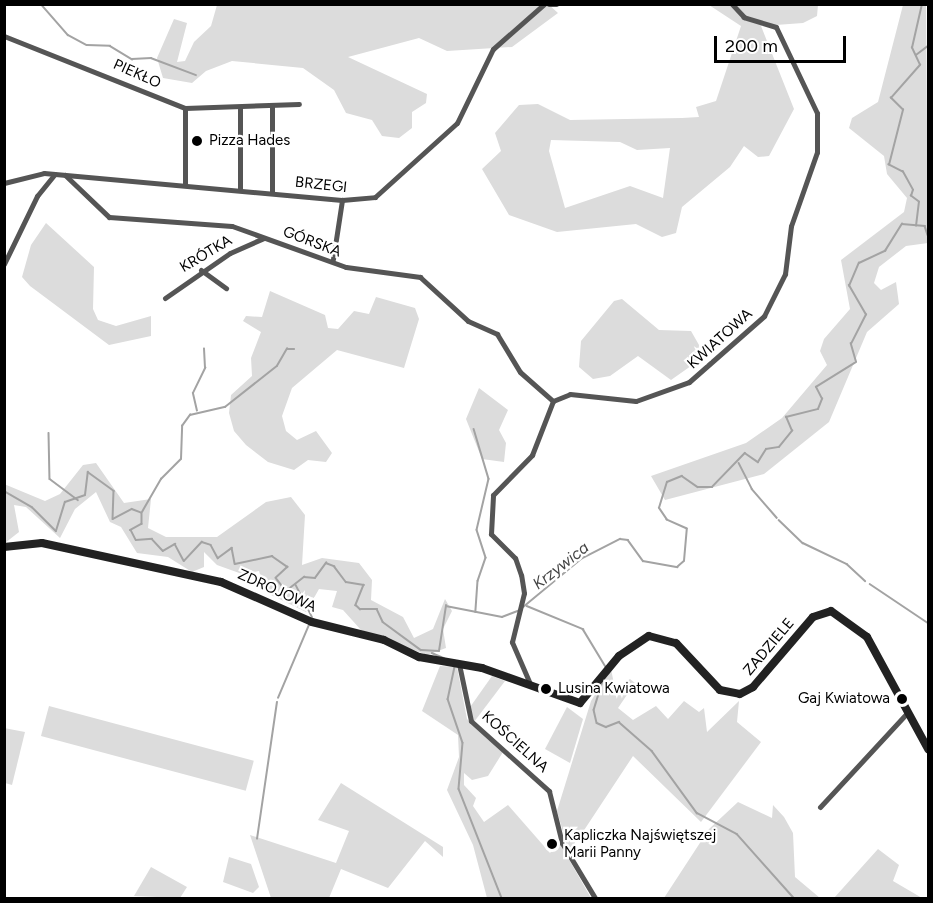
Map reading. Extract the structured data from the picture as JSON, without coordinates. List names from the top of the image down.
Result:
{
  "streets": {
    "street": [
      "PIEKŁO",
      "BRZEGI",
      "GÓRSKA",
      "KRÓTKA",
      "KWIATOWA",
      "ZDROJOWA",
      "ZADZIELE",
      "KOŚCIELNA"
    ]
  },
  "crossings": [
    ["BRZEGI", "GÓRSKA"],
    ["GÓRSKA", "KRÓTKA"],
    ["GÓRSKA", "KWIATOWA"],
    ["ZDROJOWA", "ZADZIELE"],
    ["ZDROJOWA", "KOŚCIELNA"]
  ],
  "water": ["Krzywica"],
  "places": [
    "Pizza Hades",
    "Lusina Kwiatowa",
    "Gaj Kwiatowa",
    "Kapliczka Najświętszej Marii Panny"
  ],
  "scale_bar": "200 m"
}
